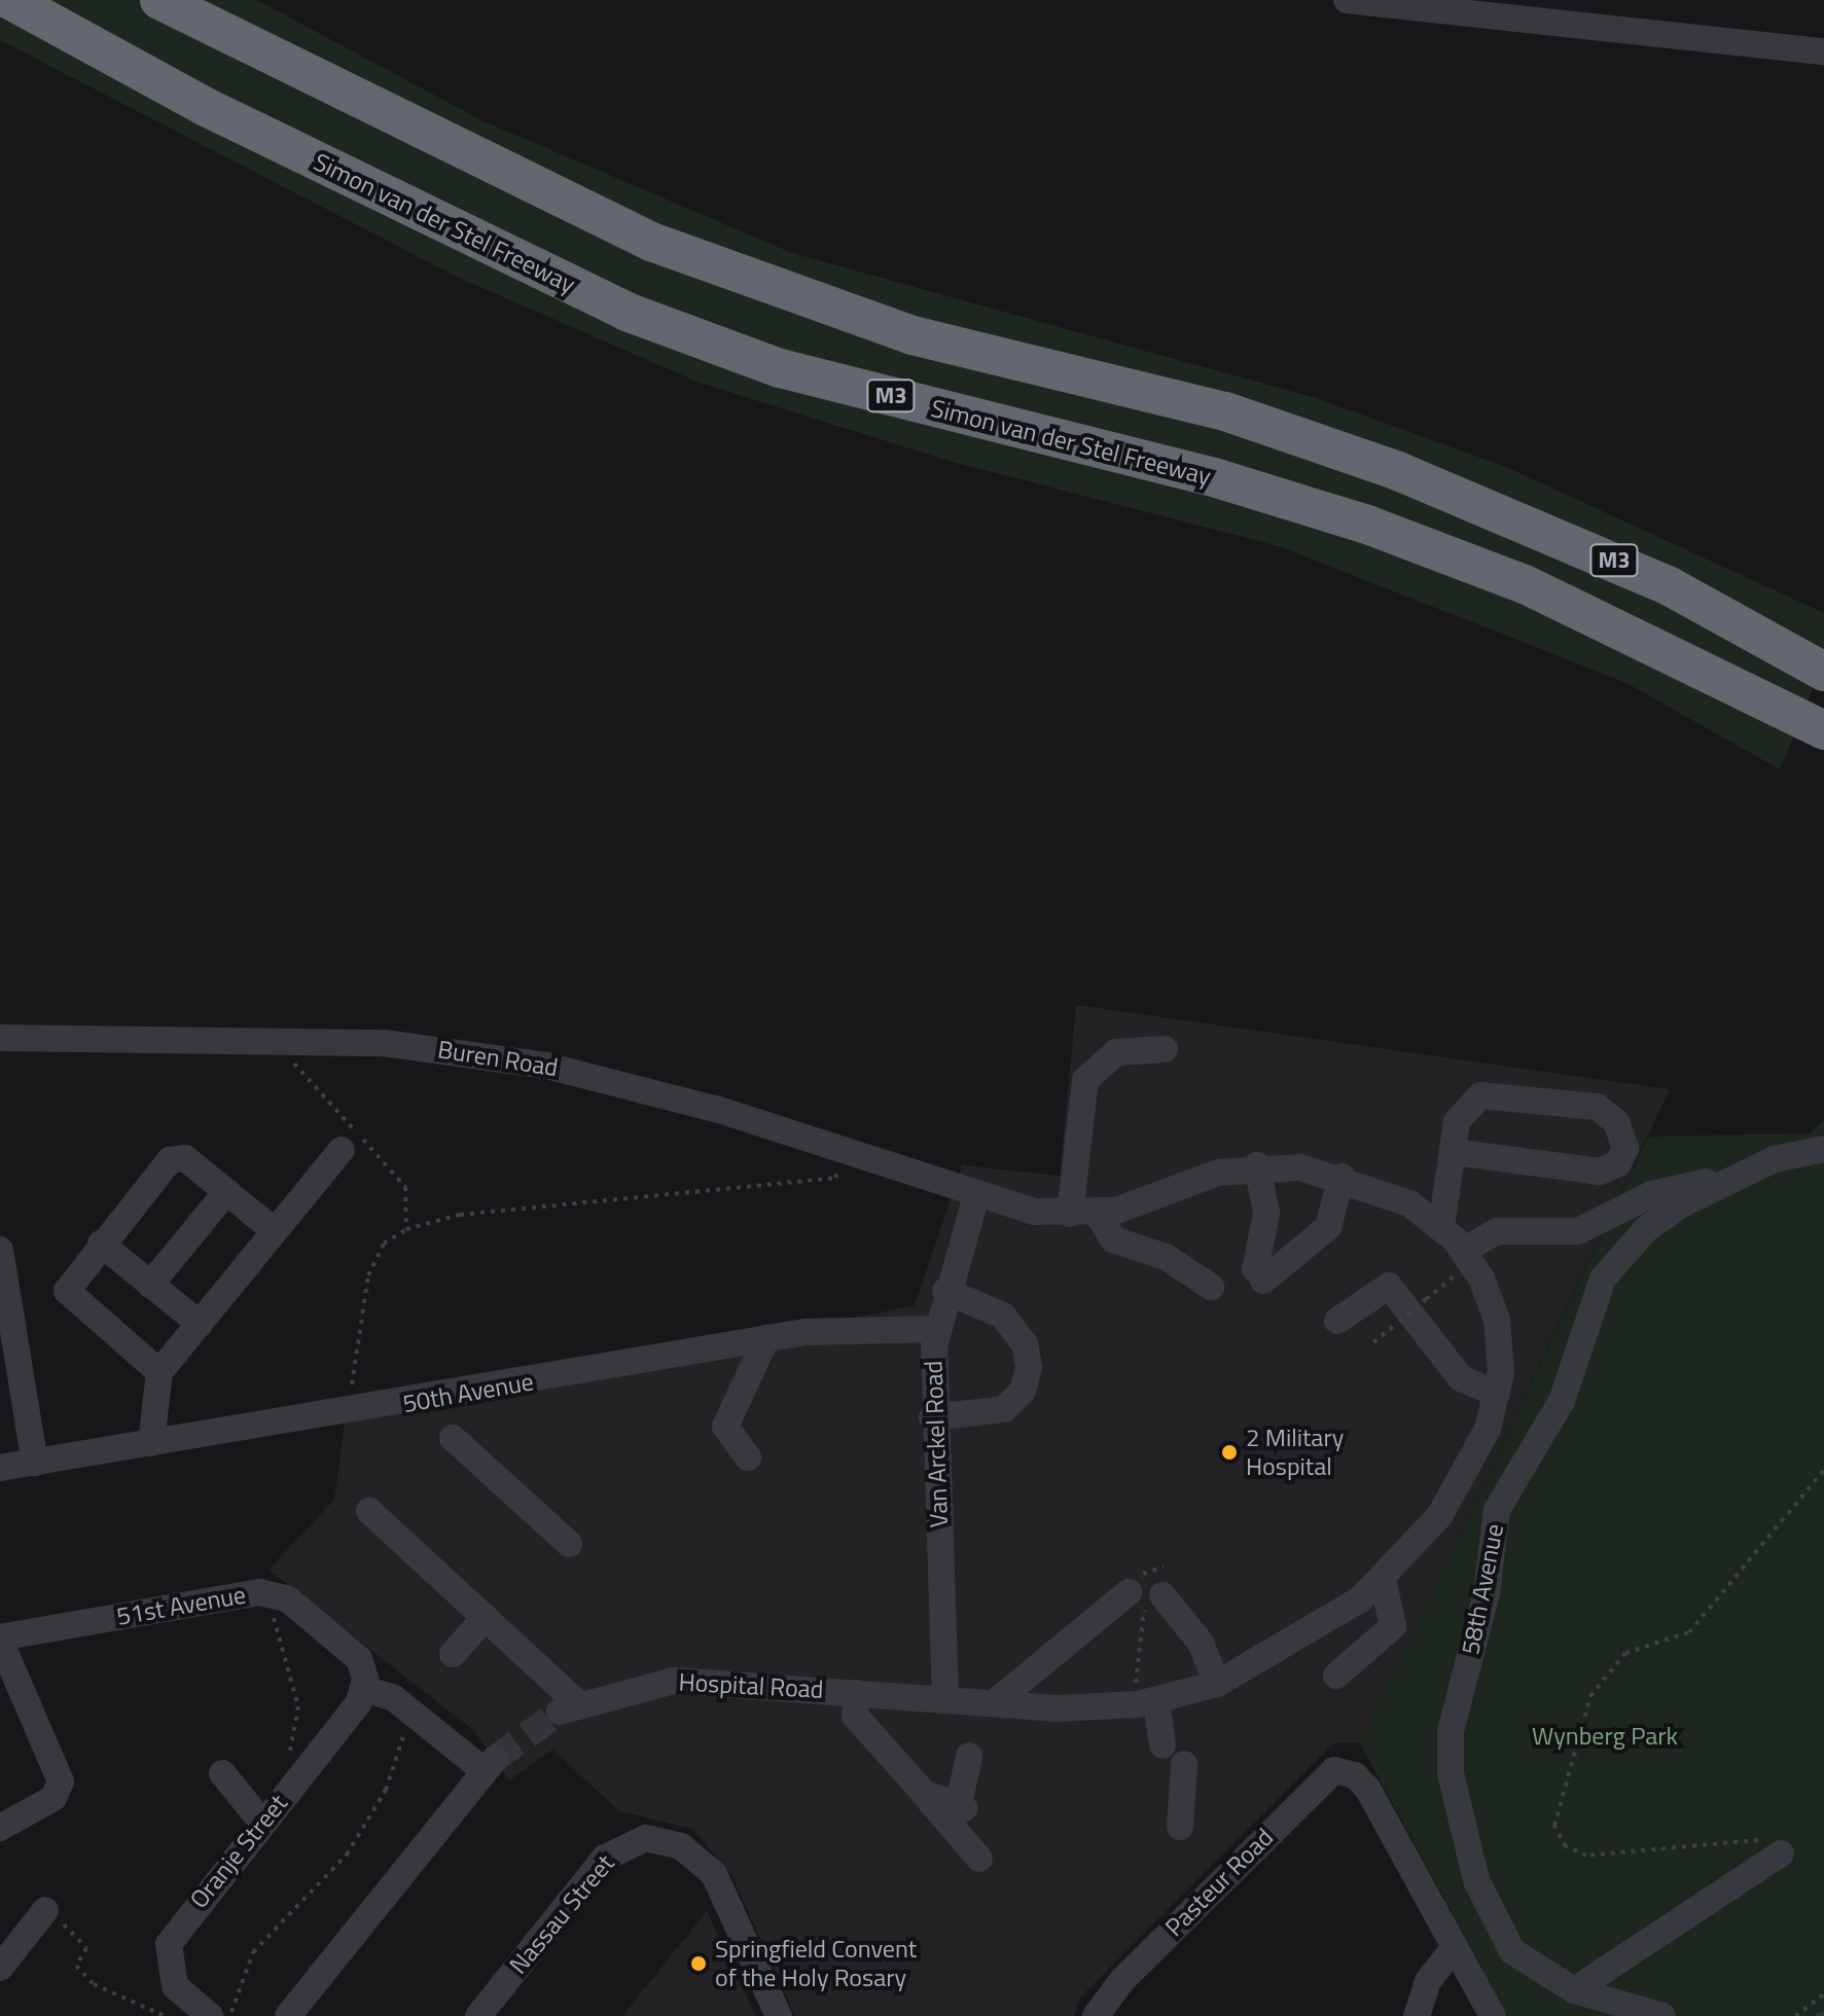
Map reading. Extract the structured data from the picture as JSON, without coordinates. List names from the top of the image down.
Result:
{
  "streets": {
    "highway": ["Simon van der Stel Freeway", "M3"],
    "street": [
      "Buren Road",
      "50th Avenue",
      "Van Arckel Road",
      "58th Avenue",
      "51st Avenue",
      "Hospital Road",
      "Oranje Street",
      "Pasteur Road",
      "Nassau Street"
    ]
  },
  "crossings": [
    ["Buren Road", "Van Arckel Road"],
    ["50th Avenue", "Van Arckel Road"],
    ["Van Arckel Road", "Hospital Road"]
  ],
  "parks": ["Wynberg Park"],
  "places": ["2 Military Hospital", "Springfield Convent of the Holy Rosary"]
}
